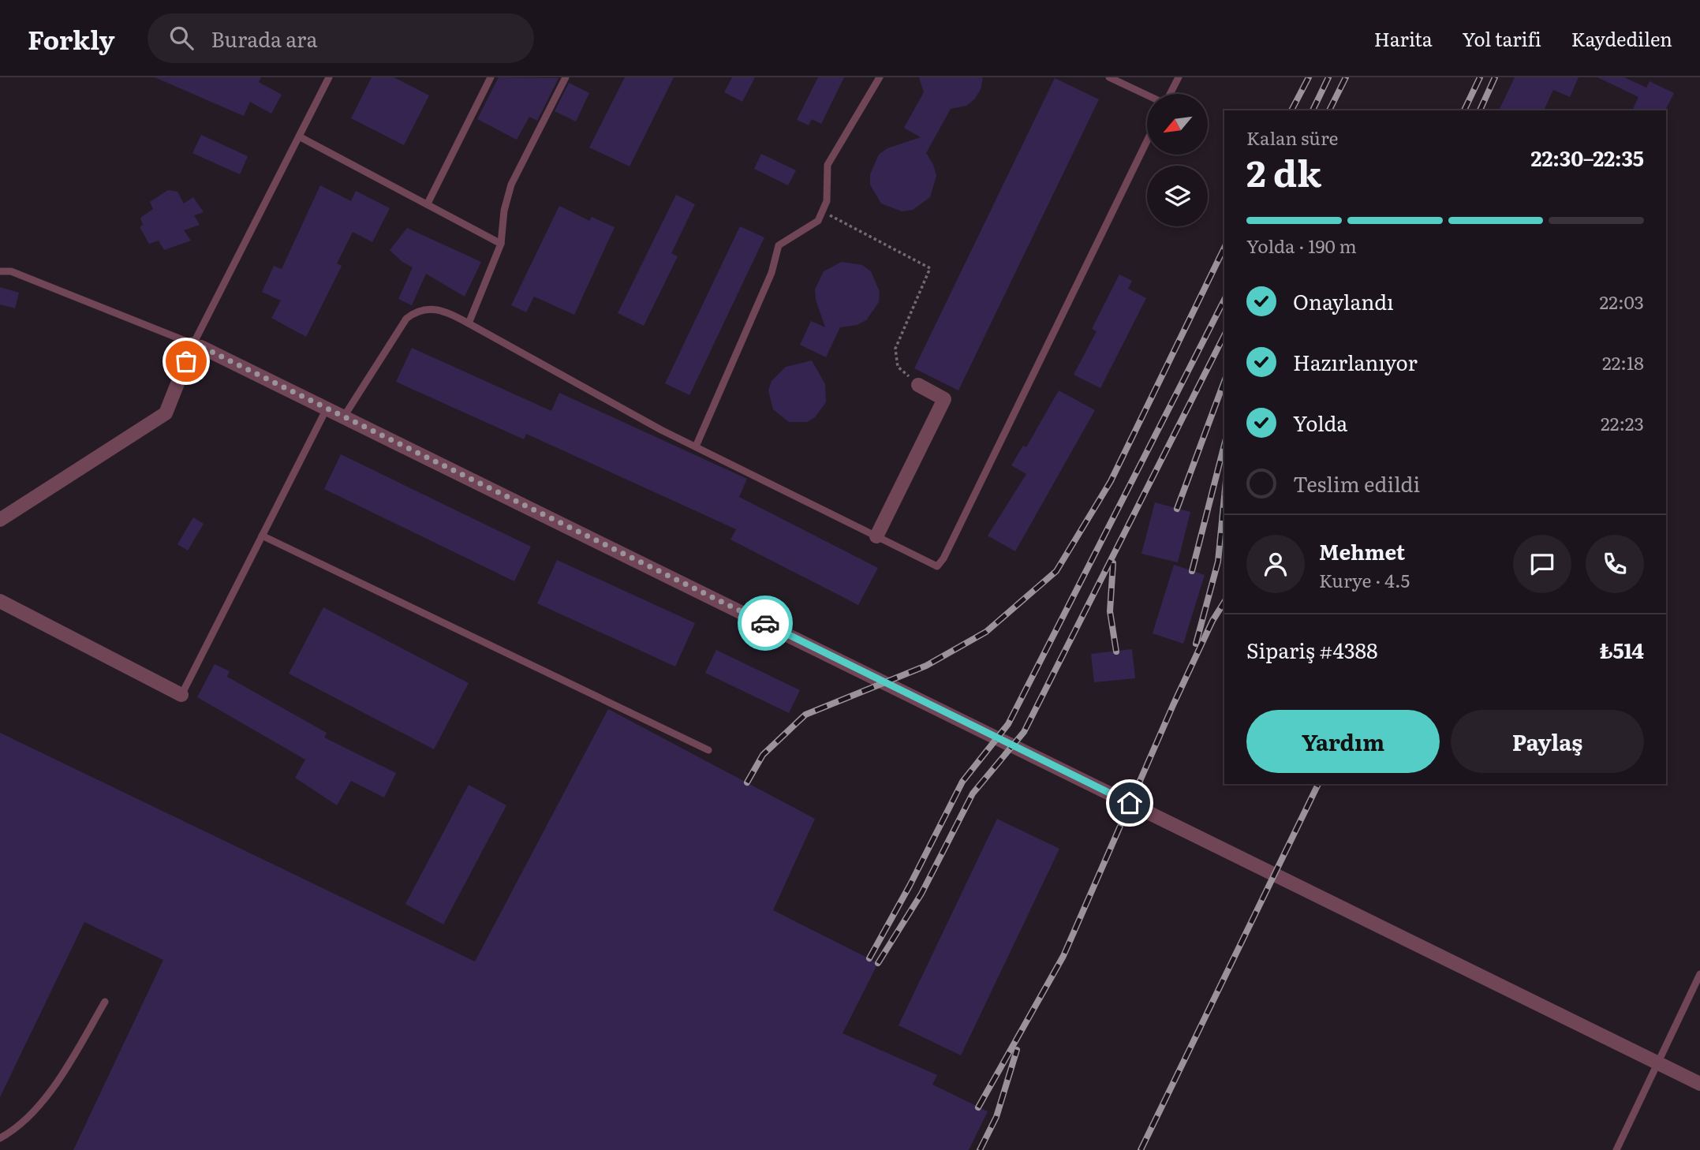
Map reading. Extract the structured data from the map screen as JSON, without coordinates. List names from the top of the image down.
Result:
{
  "north": "bottom left",
  "page": {
    "header": "Forkly",
    "search": "Burada ara",
    "nav": ["Harita", "Yol tarifi", "Kaydedilen"],
    "heading": ["2 dk", "Kalan süre", "22:30–22:35"],
    "panel": [
      "Mehmet",
      "Kurye · 4.5",
      "Sipariş #4388",
      "₺514"
    ],
    "bar": "Yolda · 190 m",
    "list": [
      ["Onaylandı", "22:03"],
      ["Hazırlanıyor", "22:18"],
      ["Yolda", "22:23"],
      "Teslim edildi"
    ],
    "buttons": ["Yardım", "Paylaş"]
  }
}
